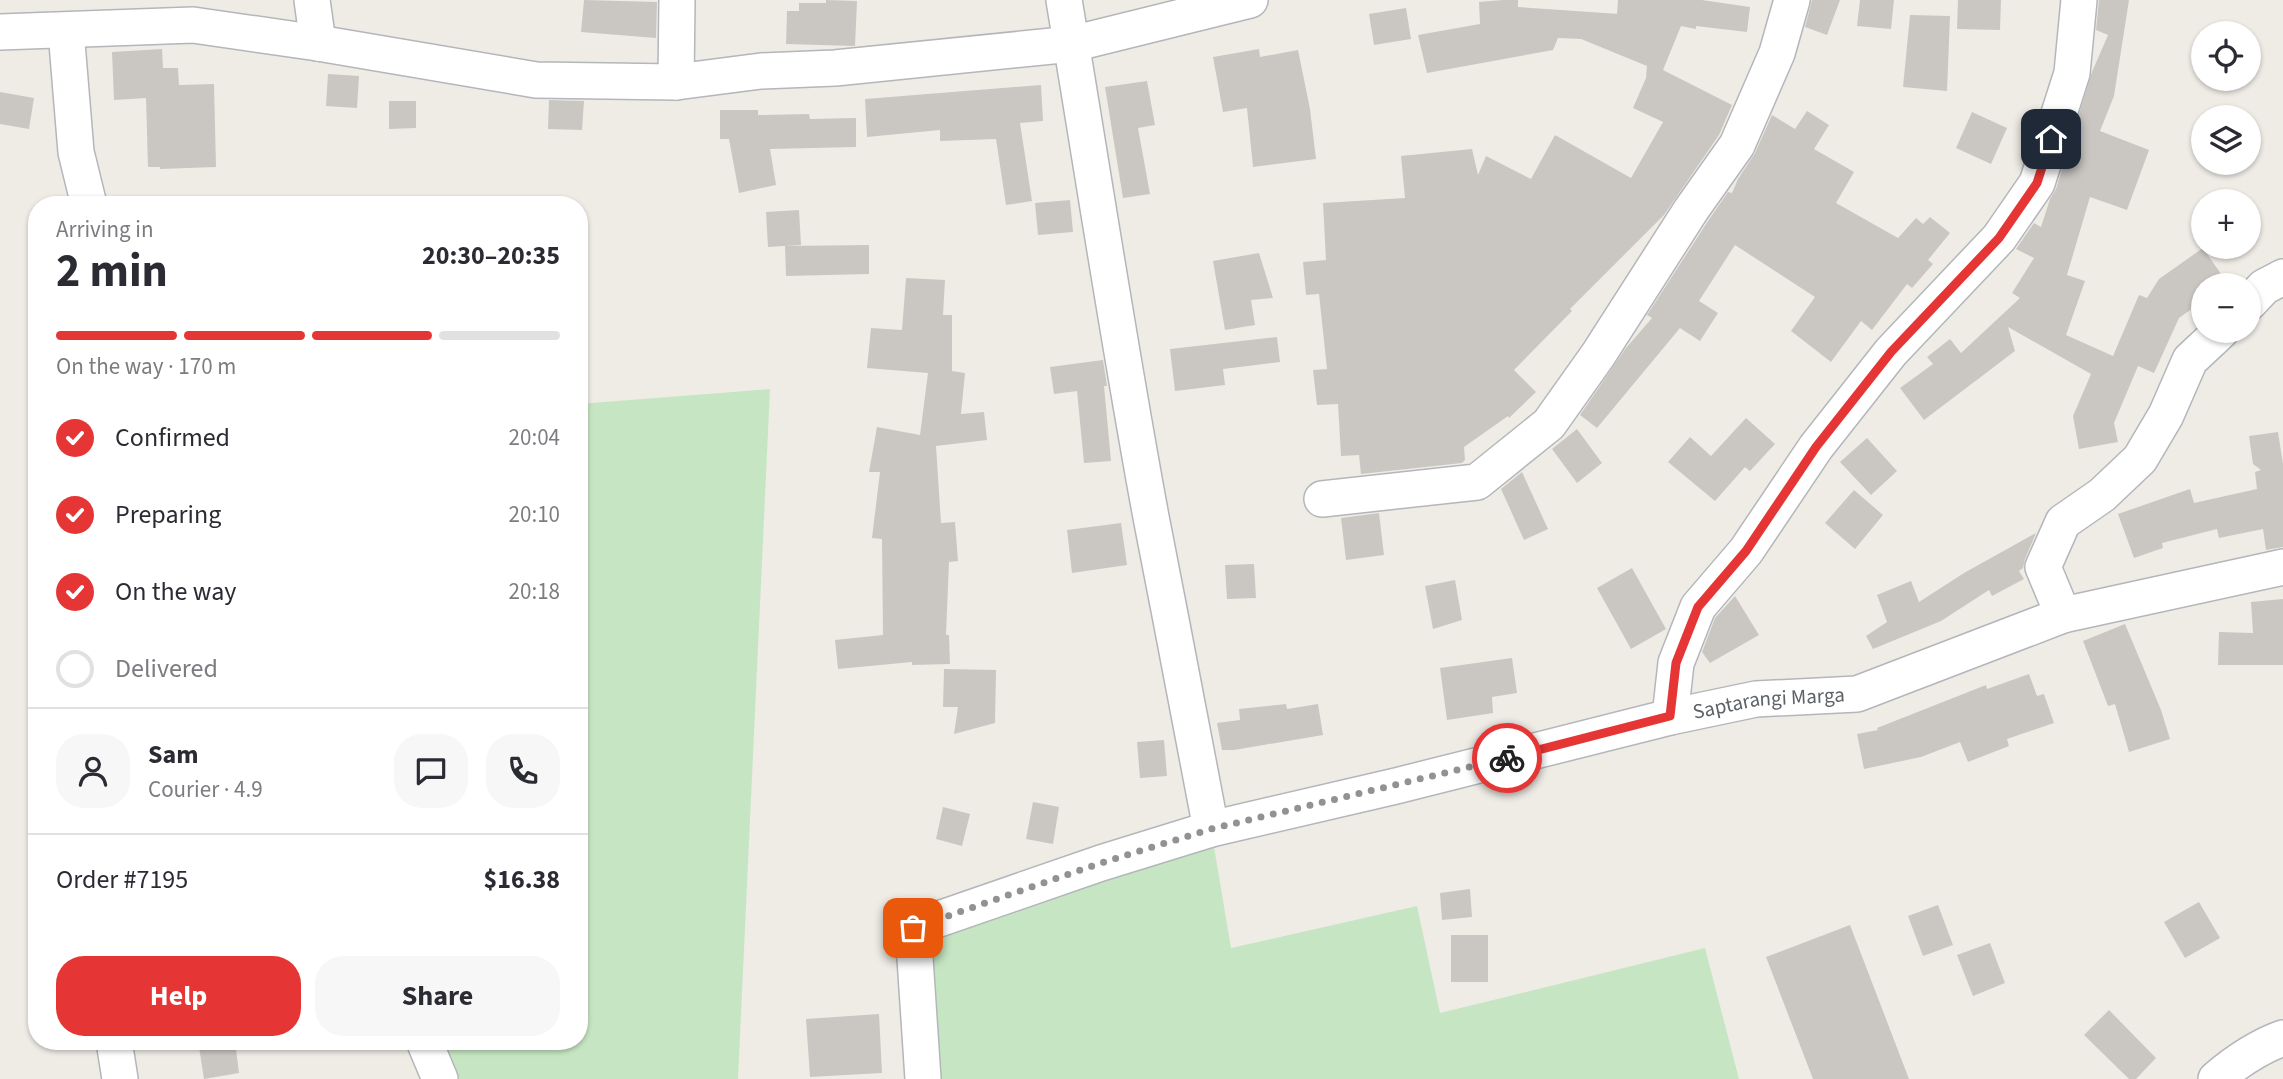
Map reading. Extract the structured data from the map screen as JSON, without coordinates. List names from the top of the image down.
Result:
{
  "streets": {
    "street": ["Saptarangi Marga"]
  },
  "page": {
    "map_buttons": ["+", "−"],
    "heading": ["2 min", "Arriving in", "20:30–20:35"],
    "panel": [
      "Sam",
      "Courier · 4.9",
      "Order #7195",
      "$16.38"
    ],
    "bar": "On the way · 170 m",
    "list": [
      ["Confirmed", "20:04"],
      ["Preparing", "20:10"],
      ["On the way", "20:18"],
      "Delivered"
    ],
    "buttons": ["Help", "Share"]
  }
}
